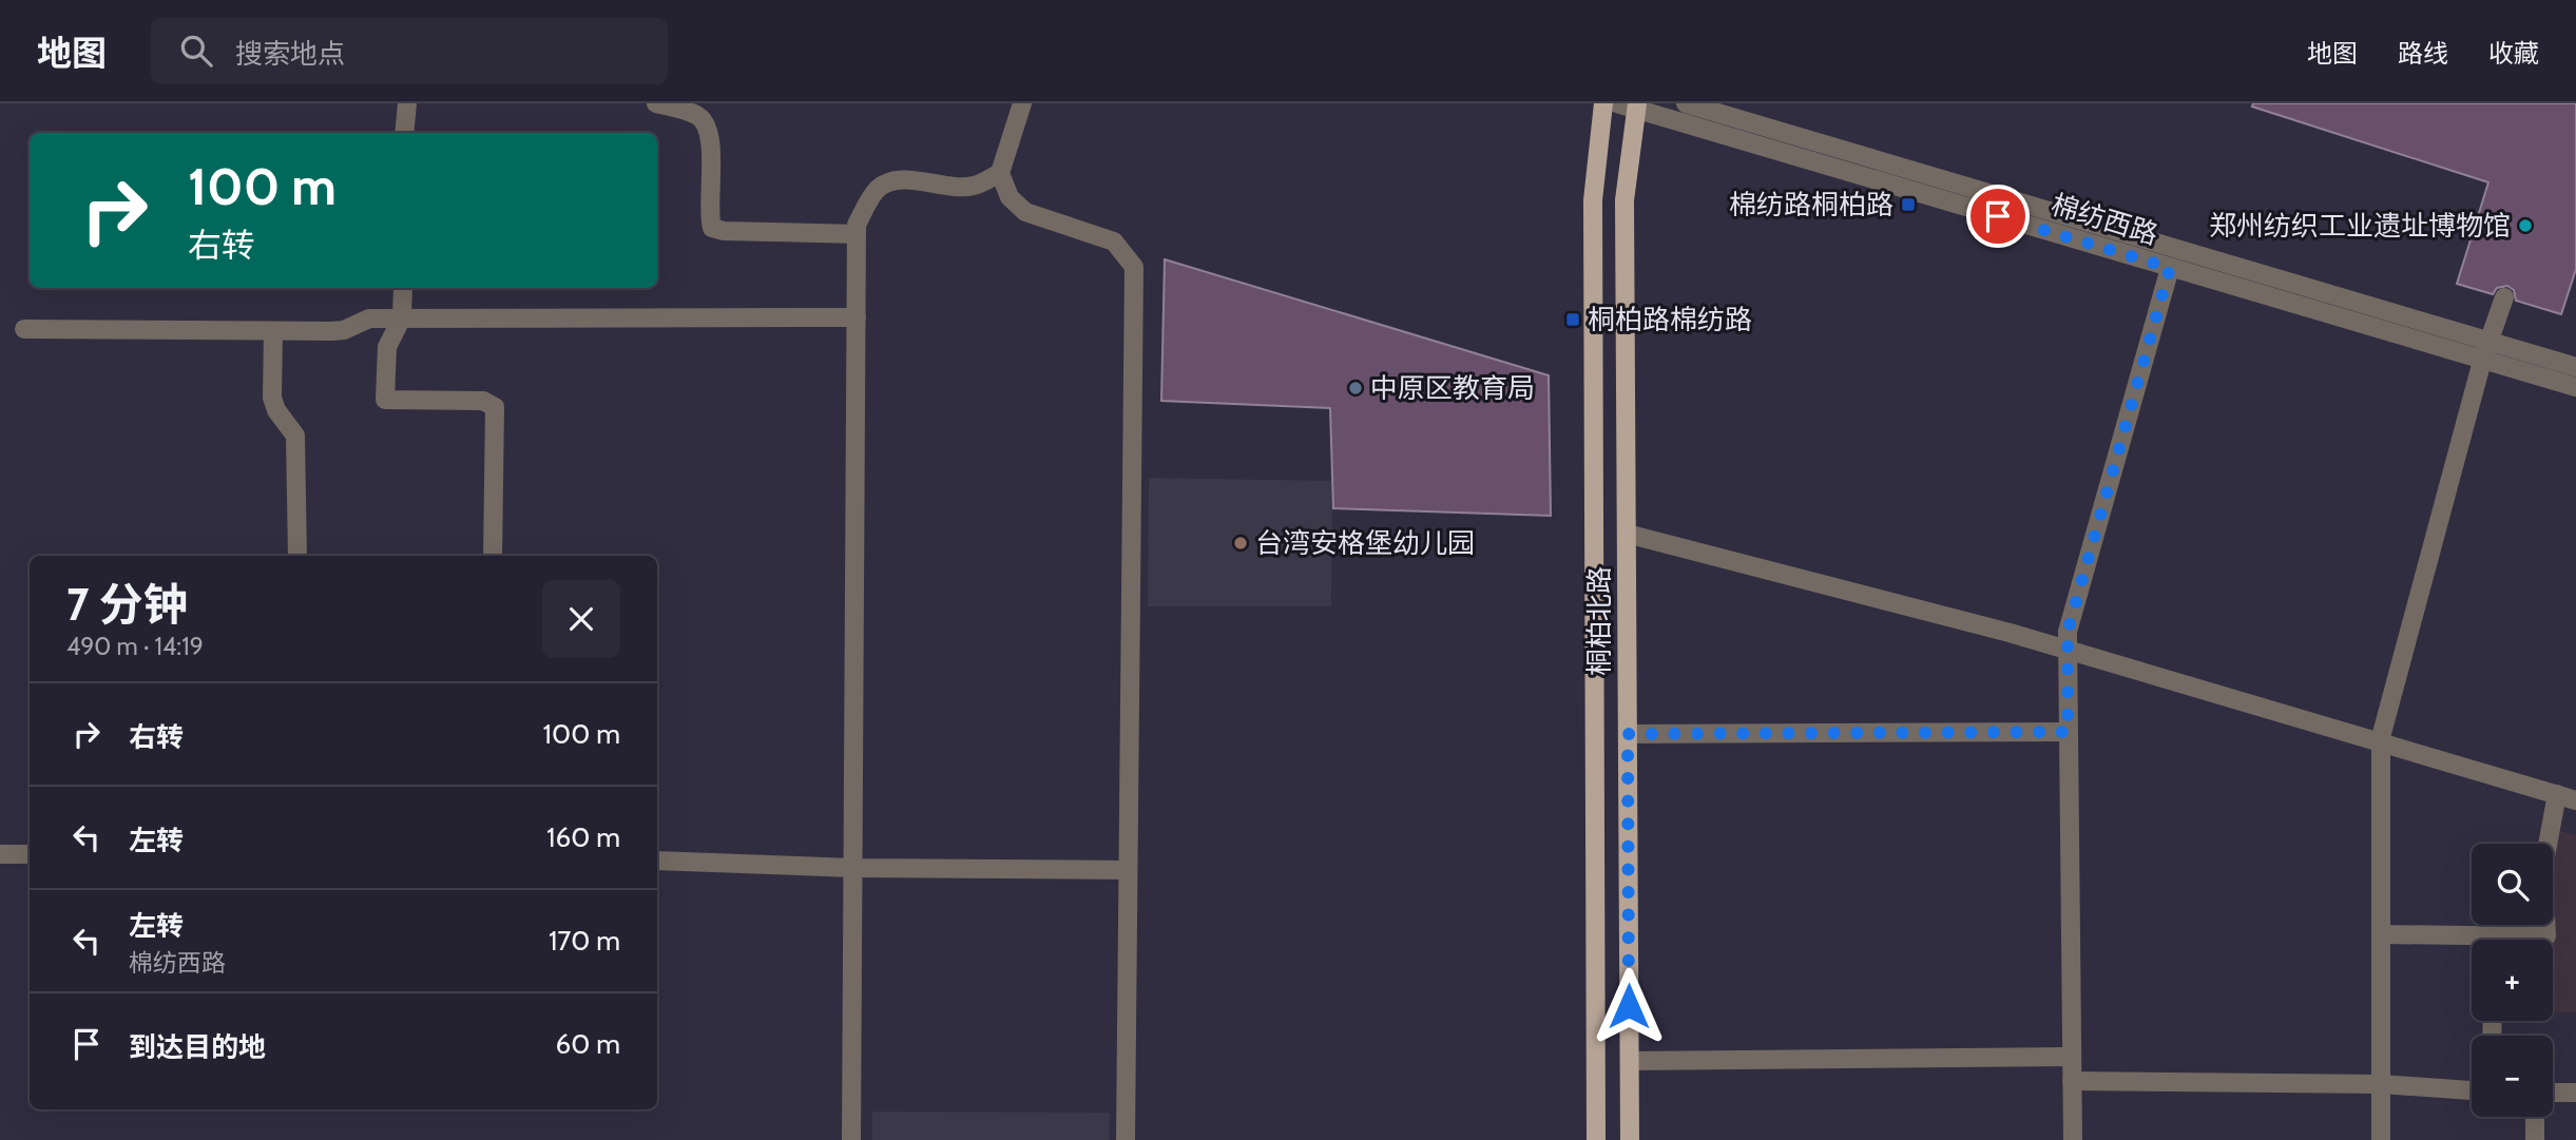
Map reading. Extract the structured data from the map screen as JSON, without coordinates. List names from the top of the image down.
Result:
{
  "streets": {
    "main road": ["桐柏北路"],
    "street": ["棉纺西路"]
  },
  "crossings": [
    ["棉纺西路", "桐柏北路"]
  ],
  "places": {
    "transit": ["棉纺路桐柏路", "桐柏路棉纺路"],
    "other": ["郑州纺织工业遗址博物馆", "中原区教育局", "台湾安格堡幼儿园"]
  },
  "page": {
    "header": "地图",
    "search": "搜索地点",
    "nav": ["地图", "路线", "收藏"],
    "turn": ["100 m", "右转"],
    "heading": ["7 分钟", "490 m · 14:19"],
    "list": [
      {
        "name": "右转",
        "value": "100 m"
      },
      {
        "name": "左转",
        "value": "160 m"
      },
      {
        "name": "左转",
        "note": "棉纺西路",
        "value": "170 m"
      },
      {
        "name": "到达目的地",
        "value": "60 m"
      }
    ],
    "map_buttons": ["+", "−"]
  }
}
